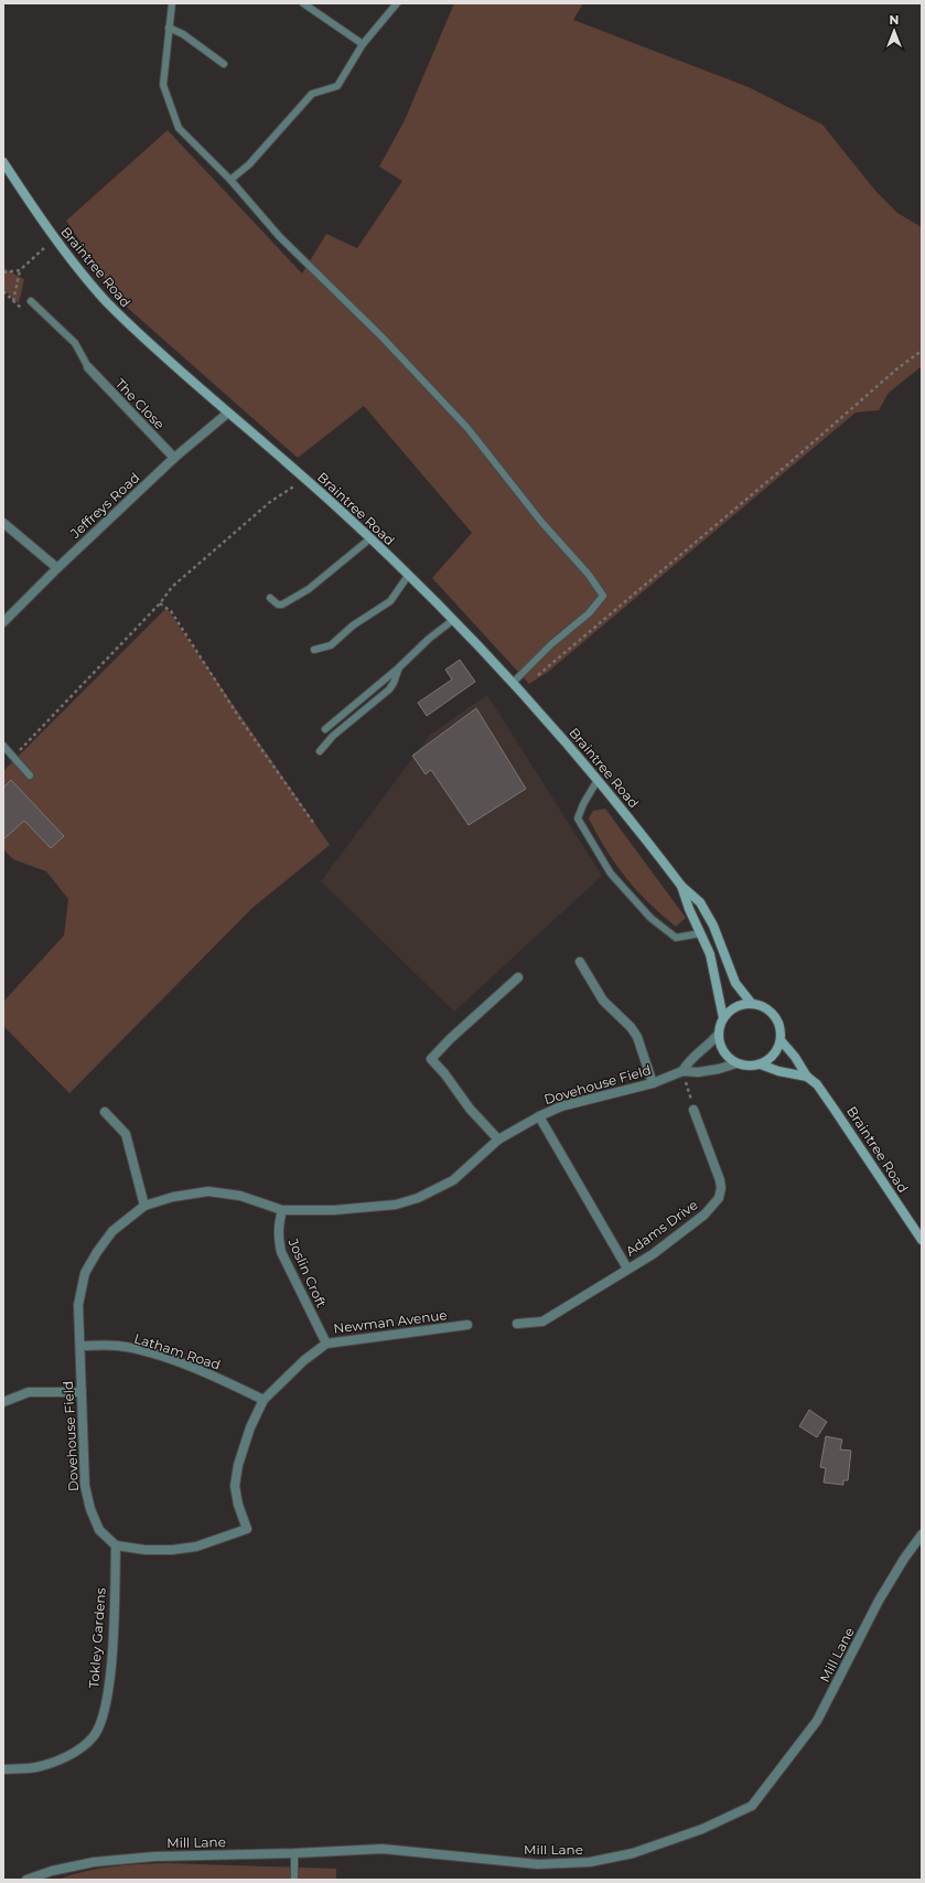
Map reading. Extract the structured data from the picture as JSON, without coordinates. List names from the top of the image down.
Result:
{
  "streets": {
    "main road": ["Braintree Road"],
    "street": [
      "The Close",
      "Jeffreys Road",
      "Dovehouse Field",
      "Adams Drive",
      "Joslin Croft",
      "Newman Avenue",
      "Latham Road",
      "Tokley Gardens",
      "Mill Lane"
    ]
  },
  "crossings": [
    ["Braintree Road", "Jeffreys Road"],
    ["Braintree Road", "Dovehouse Field"],
    ["The Close", "Jeffreys Road"],
    ["Dovehouse Field", "Adams Drive"],
    ["Dovehouse Field", "Joslin Croft"],
    ["Dovehouse Field", "Newman Avenue"],
    ["Dovehouse Field", "Latham Road"],
    ["Dovehouse Field", "Tokley Gardens"],
    ["Joslin Croft", "Newman Avenue"],
    ["Newman Avenue", "Latham Road"],
    ["Newman Avenue", "Tokley Gardens"]
  ],
  "north": "top"
}
